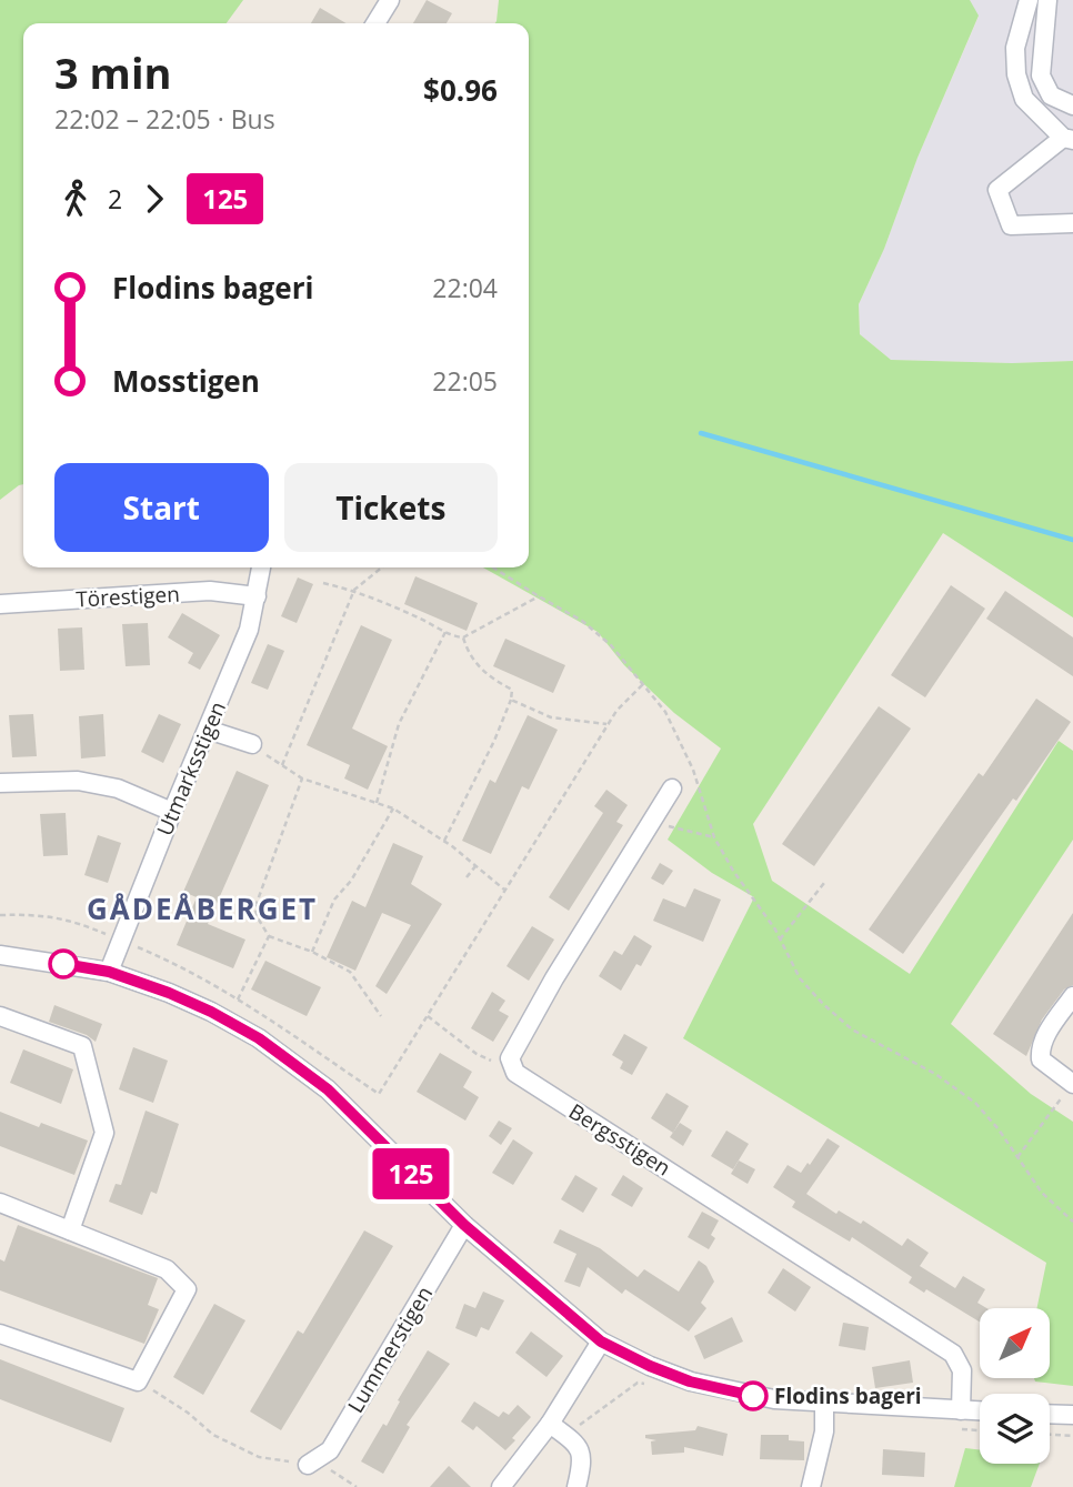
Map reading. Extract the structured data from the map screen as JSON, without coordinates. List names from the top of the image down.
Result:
{
  "streets": {
    "street": [
      "Törestigen",
      "Utmarksstigen",
      "Bergsstigen",
      "Lummerstigen"
    ]
  },
  "crossings": [
    ["Törestigen", "Utmarksstigen"]
  ],
  "districts": ["GÅDEÅBERGET"],
  "places": ["Flodins bageri"],
  "lines": ["bus line 125"],
  "north": "top right",
  "page": {
    "on_map": "125",
    "heading": ["3 min", "22:02 – 22:05 · Bus", "$0.96"],
    "legs": ["2", "125"],
    "list": [
      {
        "name": "Flodins bageri",
        "value": "22:04"
      },
      {
        "name": "Mosstigen",
        "value": "22:05"
      }
    ],
    "buttons": ["Start", "Tickets"]
  }
}
